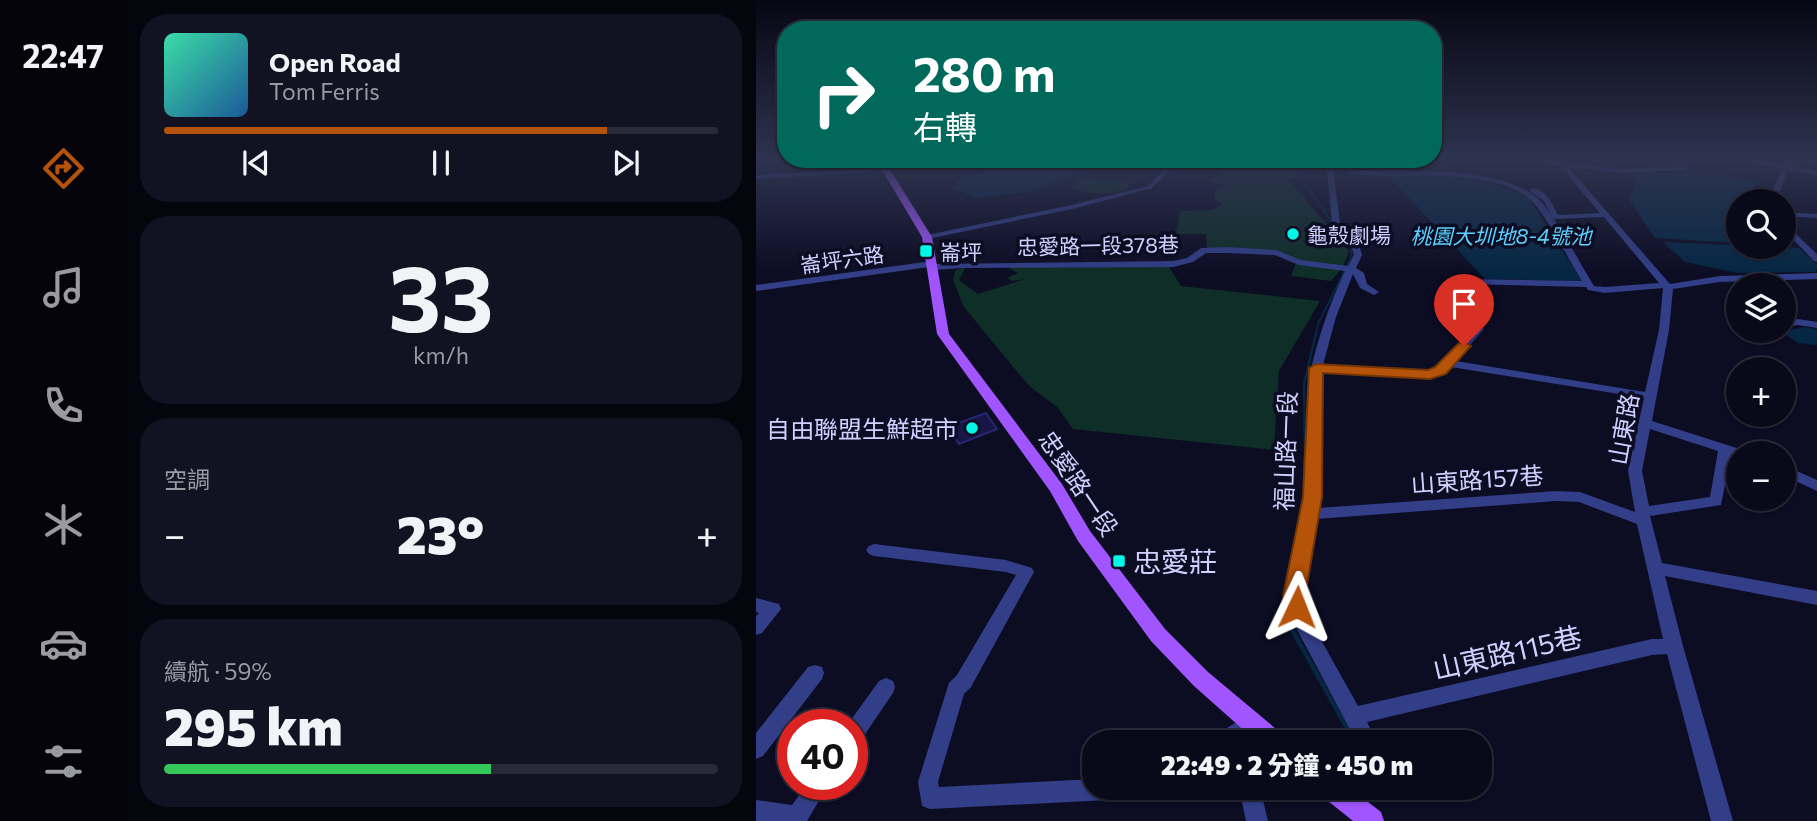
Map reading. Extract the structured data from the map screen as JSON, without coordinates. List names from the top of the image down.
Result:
{
  "streets": {
    "main road": ["忠愛路一段"],
    "street": [
      "忠愛路一段378巷",
      "崙坪六路",
      "山東路",
      "福山路一段",
      "山東路157巷",
      "山東路115巷"
    ]
  },
  "crossings": [
    ["忠愛路一段378巷", "崙坪六路"],
    ["忠愛路一段378巷", "福山路一段"],
    ["忠愛路一段378巷", "忠愛路一段"],
    ["崙坪六路", "忠愛路一段"],
    ["山東路", "山東路157巷"],
    ["山東路", "山東路115巷"],
    ["福山路一段", "山東路157巷"],
    ["福山路一段", "山東路115巷"]
  ],
  "water": ["桃園大圳地8-4號池"],
  "places": {
    "other": ["龜殼劇場", "自由聯盟生鮮超市"],
    "transit": ["崙坪", "忠愛莊"]
  },
  "page": {
    "tabs": "22:47",
    "turn": ["280 m", "右轉"],
    "song": ["Open Road", "Tom Ferris"],
    "map_buttons": ["+", "−"],
    "tile": [
      ["33", "km/h"],
      "空調",
      ["續航 · 59%", "295 km"]
    ],
    "heat": ["−", "23°", "+"],
    "limit": "40",
    "trip": "22:49 · 2 分鐘 · 450 m"
  }
}
